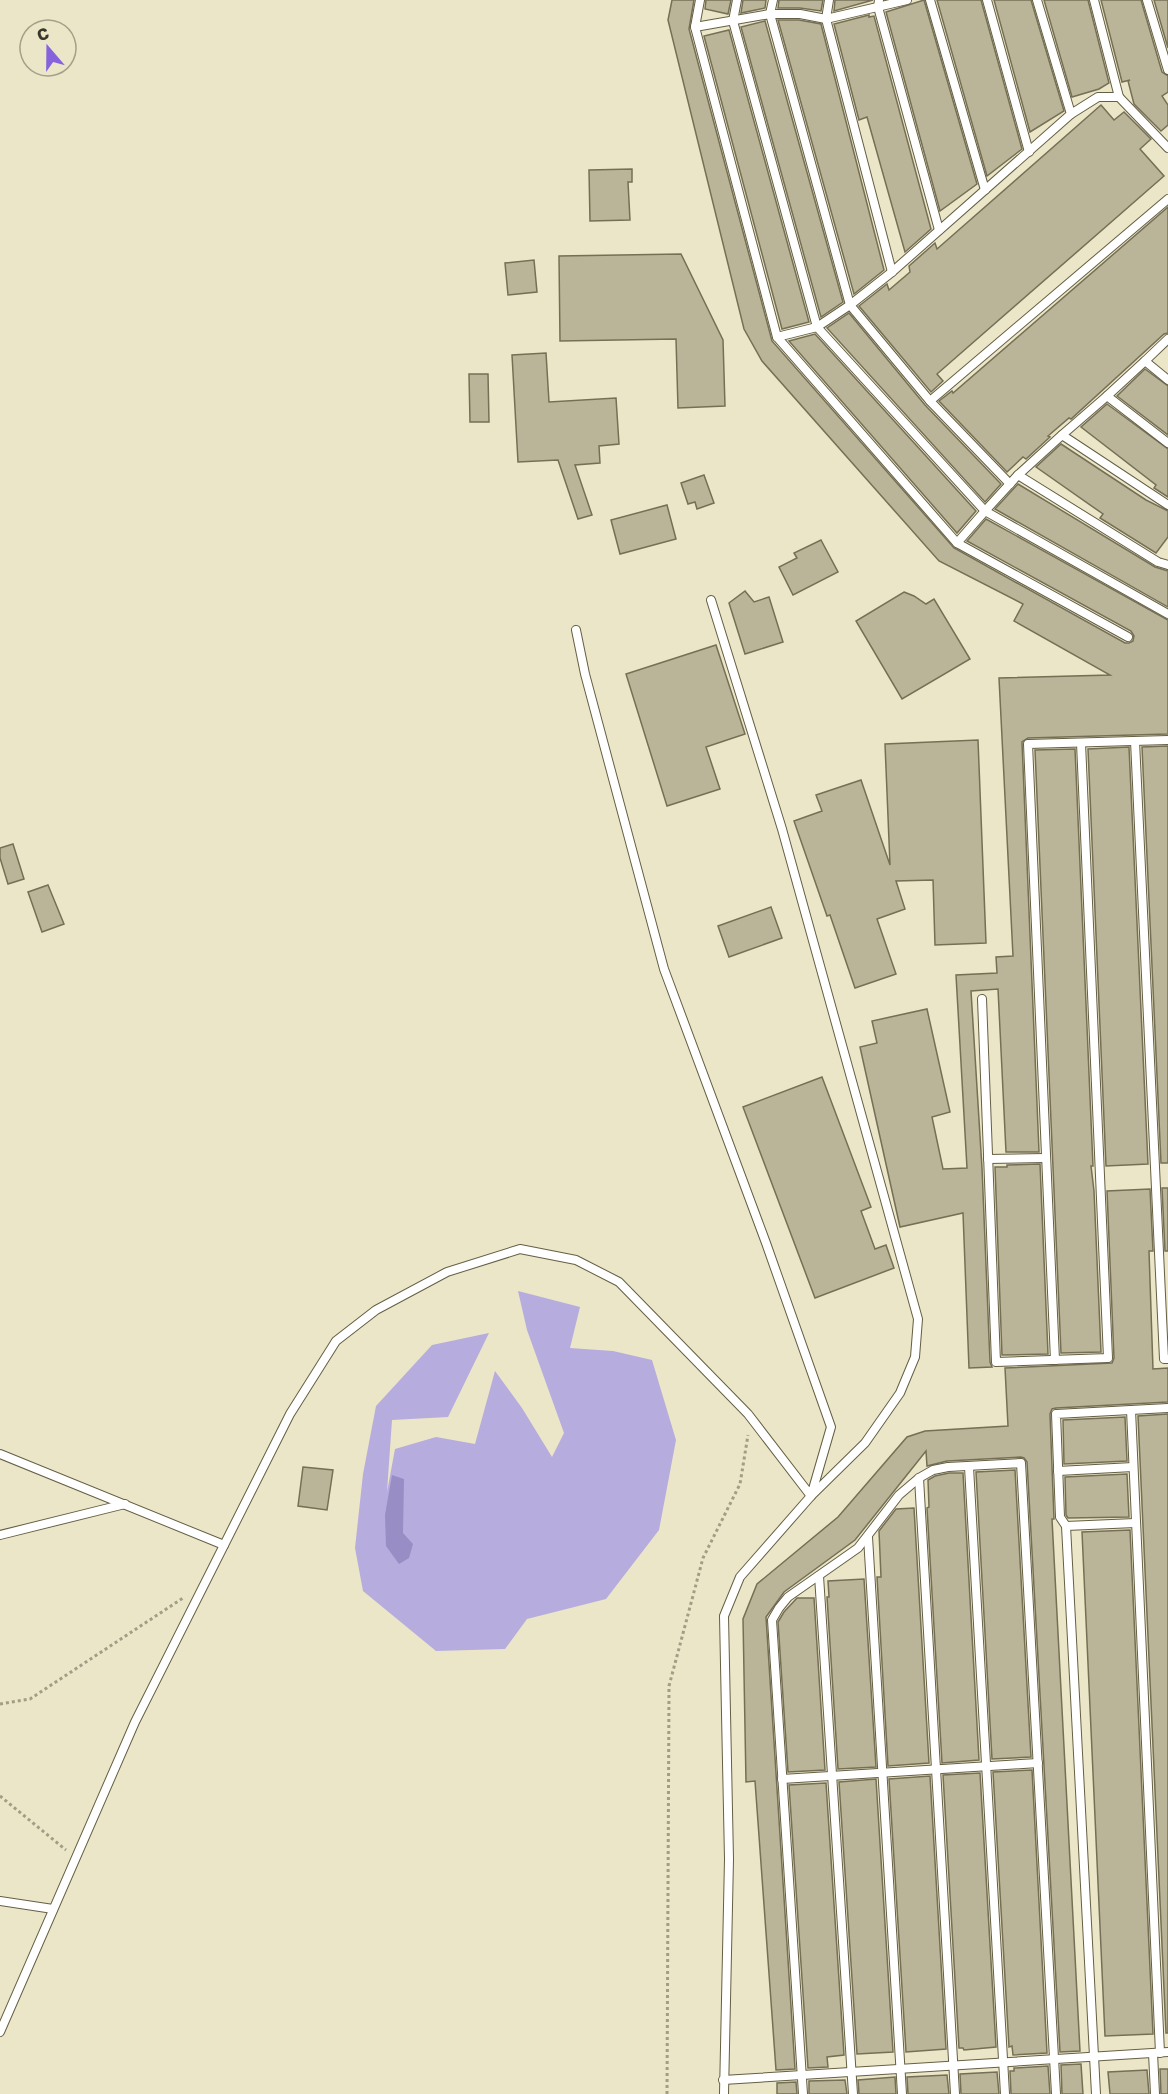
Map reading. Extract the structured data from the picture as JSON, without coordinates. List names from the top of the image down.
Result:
{
  "north": "top"
}
